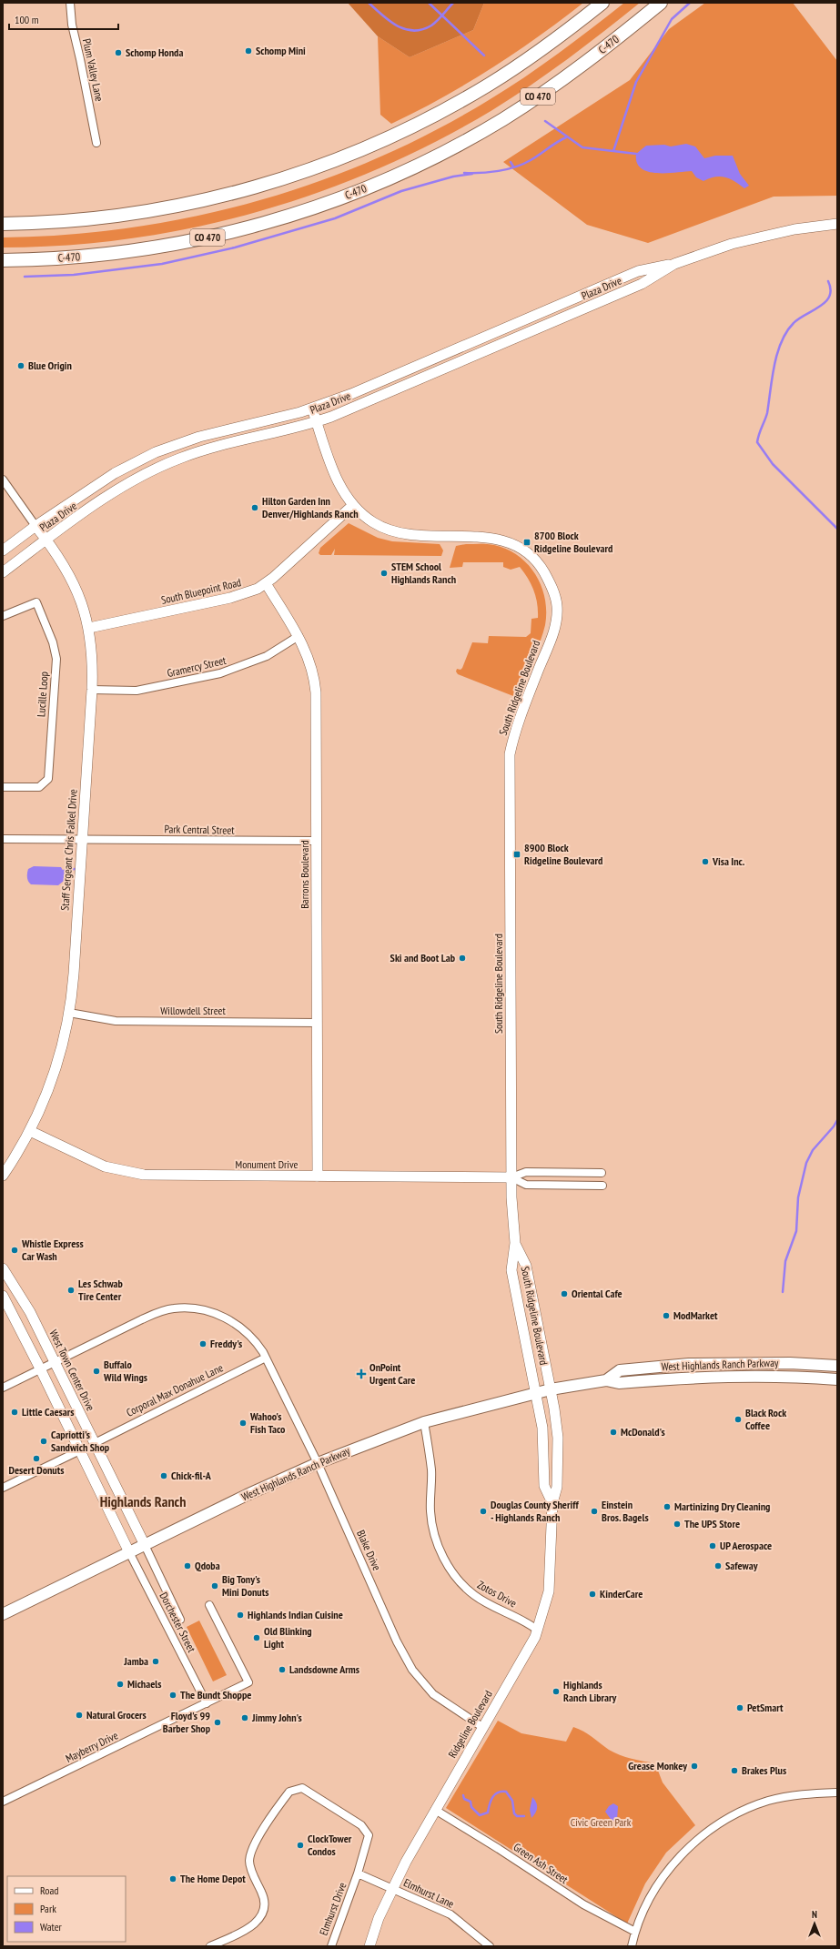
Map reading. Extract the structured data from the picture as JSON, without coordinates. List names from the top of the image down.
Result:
{
  "streets": {
    "highway": ["C-470", "CO 470"],
    "main road": ["West Highlands Ranch Parkway"],
    "street": [
      "Plum Valley Lane",
      "Plaza Drive",
      "South Bluepoint Road",
      "Gramercy Street",
      "South Ridgeline Boulevard",
      "Lucille Loop",
      "Park Central Street",
      "Staff Sergeant Chris Falkel Drive",
      "Barrons Boulevard",
      "Willowdell Street",
      "Monument Drive",
      "West Town Center Drive",
      "Corporal Max Donahue Lane",
      "Blake Drive",
      "Zotos Drive",
      "Dorchester Street",
      "Ridgeline Boulevard",
      "Mayberry Drive",
      "Green Ash Street",
      "Elmhurst Lane",
      "Elmhurst Drive"
    ]
  },
  "crossings": [
    ["Plaza Drive", "South Ridgeline Boulevard"],
    ["Plaza Drive", "Staff Sergeant Chris Falkel Drive"],
    ["South Bluepoint Road", "South Ridgeline Boulevard"],
    ["South Bluepoint Road", "Staff Sergeant Chris Falkel Drive"],
    ["South Bluepoint Road", "Barrons Boulevard"],
    ["Gramercy Street", "Staff Sergeant Chris Falkel Drive"],
    ["Gramercy Street", "Barrons Boulevard"],
    ["South Ridgeline Boulevard", "Monument Drive"],
    ["South Ridgeline Boulevard", "West Highlands Ranch Parkway"],
    ["South Ridgeline Boulevard", "Ridgeline Boulevard"],
    ["Park Central Street", "Staff Sergeant Chris Falkel Drive"],
    ["Park Central Street", "Barrons Boulevard"],
    ["Staff Sergeant Chris Falkel Drive", "Willowdell Street"],
    ["Staff Sergeant Chris Falkel Drive", "Monument Drive"],
    ["Barrons Boulevard", "Willowdell Street"],
    ["Barrons Boulevard", "Monument Drive"],
    ["West Highlands Ranch Parkway", "West Town Center Drive"],
    ["West Highlands Ranch Parkway", "Blake Drive"],
    ["West Highlands Ranch Parkway", "Zotos Drive"],
    ["West Highlands Ranch Parkway", "Dorchester Street"],
    ["West Highlands Ranch Parkway", "Ridgeline Boulevard"],
    ["West Town Center Drive", "Corporal Max Donahue Lane"],
    ["West Town Center Drive", "Blake Drive"],
    ["West Town Center Drive", "Dorchester Street"],
    ["Corporal Max Donahue Lane", "Blake Drive"],
    ["Blake Drive", "Ridgeline Boulevard"],
    ["Zotos Drive", "Ridgeline Boulevard"],
    ["Dorchester Street", "Mayberry Drive"],
    ["Ridgeline Boulevard", "Green Ash Street"],
    ["Ridgeline Boulevard", "Elmhurst Lane"],
    ["Ridgeline Boulevard", "Elmhurst Drive"],
    ["Elmhurst Lane", "Elmhurst Drive"]
  ],
  "districts": ["Highlands Ranch"],
  "parks": ["Civic Green Park"],
  "places": {
    "other": [
      "Schomp Mini",
      "Schomp Honda",
      "Blue Origin",
      "Hilton Garden Inn Denver/Highlands Ranch",
      "STEM School Highlands Ranch",
      "Visa Inc.",
      "Ski and Boot Lab",
      "Whistle Express Car Wash",
      "Les Schwab Tire Center",
      "Oriental Cafe",
      "ModMarket",
      "Freddy's",
      "Buffalo Wild Wings",
      "Little Caesars",
      "Black Rock Coffee",
      "Wahoo's Fish Taco",
      "McDonald's",
      "Capriotti's Sandwich Shop",
      "Desert Donuts",
      "Chick-fil-A",
      "Martinizing Dry Cleaning",
      "Douglas County Sheriff - Highlands Ranch",
      "Einstein Bros. Bagels",
      "The UPS Store",
      "UP Aerospace",
      "Qdoba",
      "Safeway",
      "Big Tony's Mini Donuts",
      "KinderCare",
      "Highlands Indian Cuisine",
      "Old Blinking Light",
      "Jamba",
      "Landsdowne Arms",
      "Michaels",
      "Highlands Ranch Library",
      "The Bundt Shoppe",
      "PetSmart",
      "Natural Grocers",
      "Jimmy John's",
      "Floyd's 99 Barber Shop",
      "Grease Monkey",
      "Brakes Plus",
      "ClockTower Condos",
      "The Home Depot"
    ],
    "transit": ["8700 Block Ridgeline Boulevard", "8900 Block Ridgeline Boulevard"],
    "health": ["OnPoint Urgent Care"]
  },
  "legend": ["Road", "Park", "Water"],
  "scale_bar": "100 m",
  "north": "top"
}
